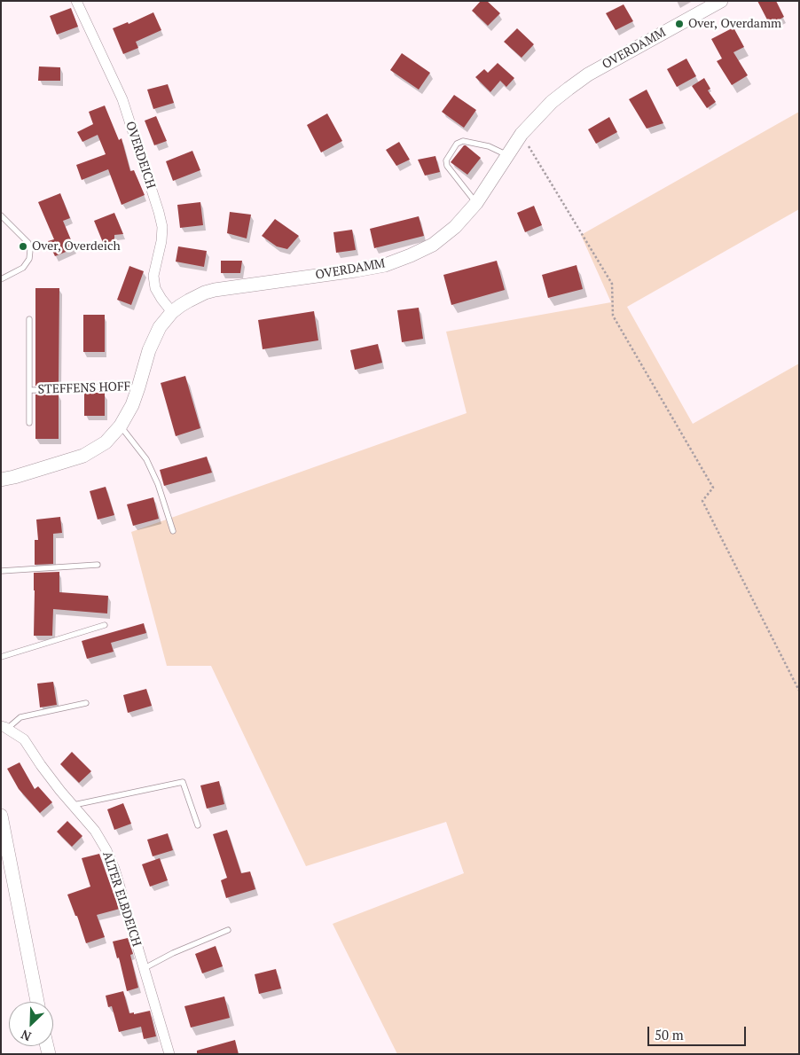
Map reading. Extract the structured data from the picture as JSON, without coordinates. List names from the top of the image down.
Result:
{
  "streets": {
    "street": ["OVERDAMM", "OVERDEICH", "ALTER ELBDEICH"],
    "lane": ["STEFFENS HOFF"]
  },
  "crossings": [
    ["OVERDAMM", "OVERDEICH"],
    ["OVERDAMM", "STEFFENS HOFF"]
  ],
  "places": ["Over, Overdamm", "Over, Overdeich"],
  "scale_bar": "50 m",
  "north": "bottom left"
}
